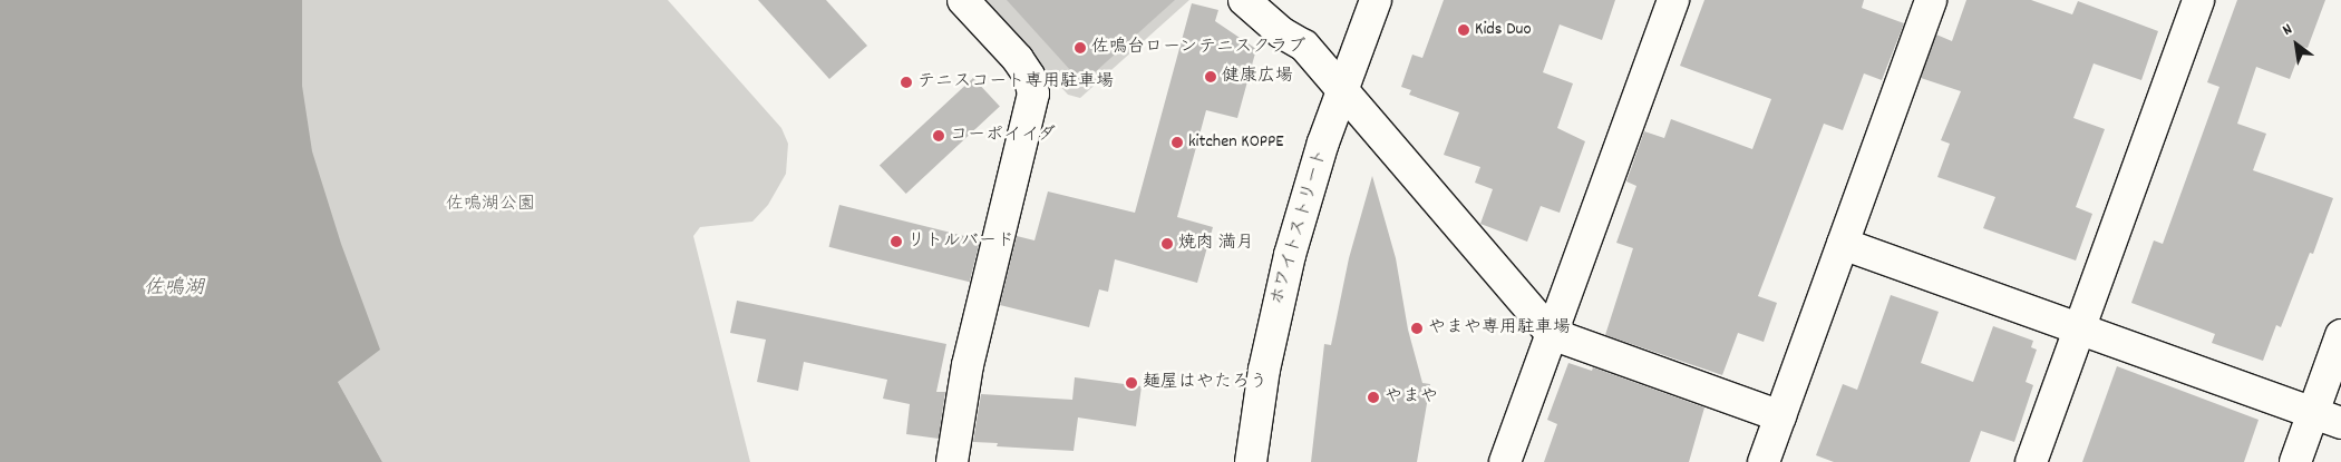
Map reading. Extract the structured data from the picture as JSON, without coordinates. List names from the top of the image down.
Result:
{
  "streets": {
    "street": ["ホワイトストリート"]
  },
  "water": ["佐鳴湖"],
  "parks": ["佐鳴湖公園"],
  "places": [
    "Kids Duo",
    "佐鳴台ローンテニスクラブ",
    "健康広場",
    "テニスコート専用駐車場",
    "コーポイイダ",
    "kitchen KOPPE",
    "リトルバード",
    "焼肉 満月",
    "やまや専用駐車場",
    "麺屋はやたろう",
    "やまや"
  ],
  "north": "top left"
}
